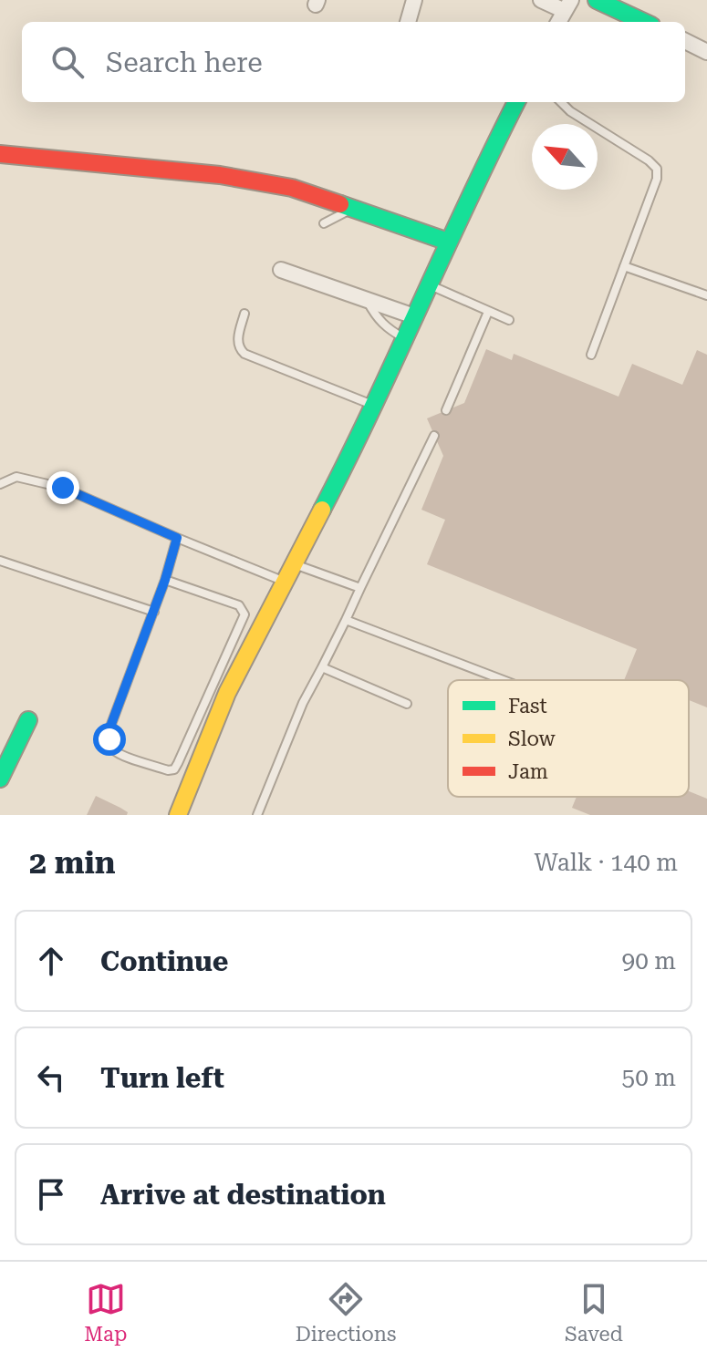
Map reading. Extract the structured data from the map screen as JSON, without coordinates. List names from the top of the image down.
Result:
{
  "legend": ["Fast", "Slow", "Jam"],
  "north": "top left",
  "page": {
    "search": "Search here",
    "heading": ["2 min", "Walk · 140 m"],
    "list": [
      ["Continue", "90 m"],
      ["Turn left", "50 m"],
      "Arrive at destination"
    ],
    "nav": ["Map", "Directions", "Saved"]
  }
}
